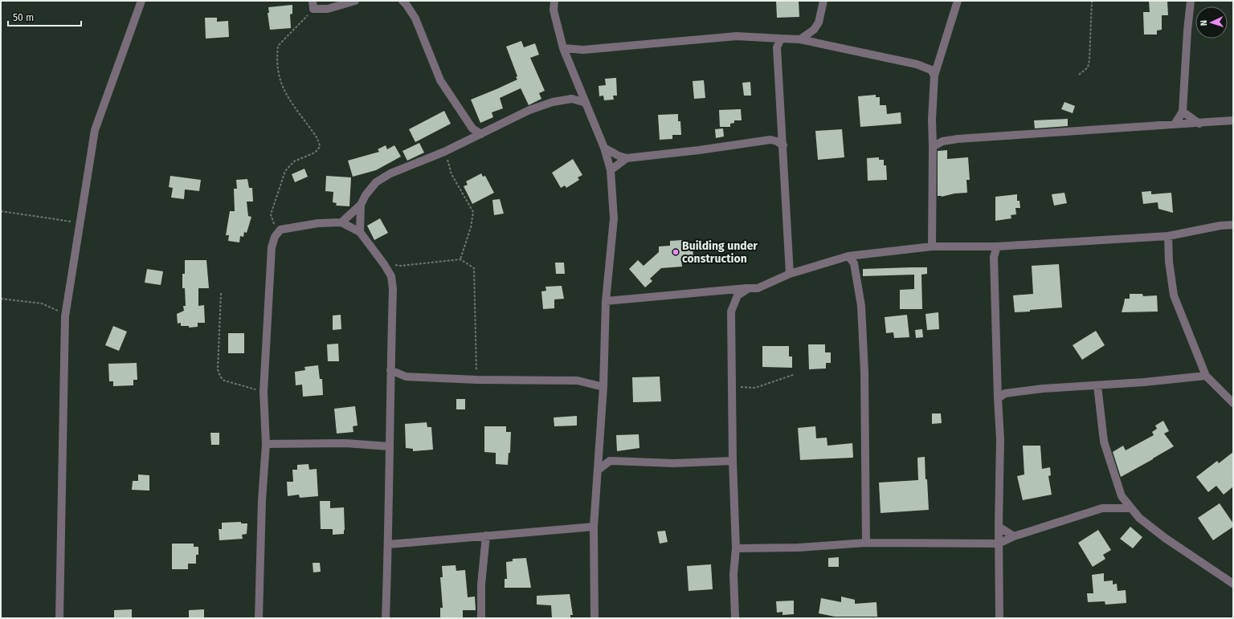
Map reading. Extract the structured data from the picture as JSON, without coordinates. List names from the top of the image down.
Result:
{
  "places": ["Building under construction"],
  "scale_bar": "50 m",
  "north": "left"
}
